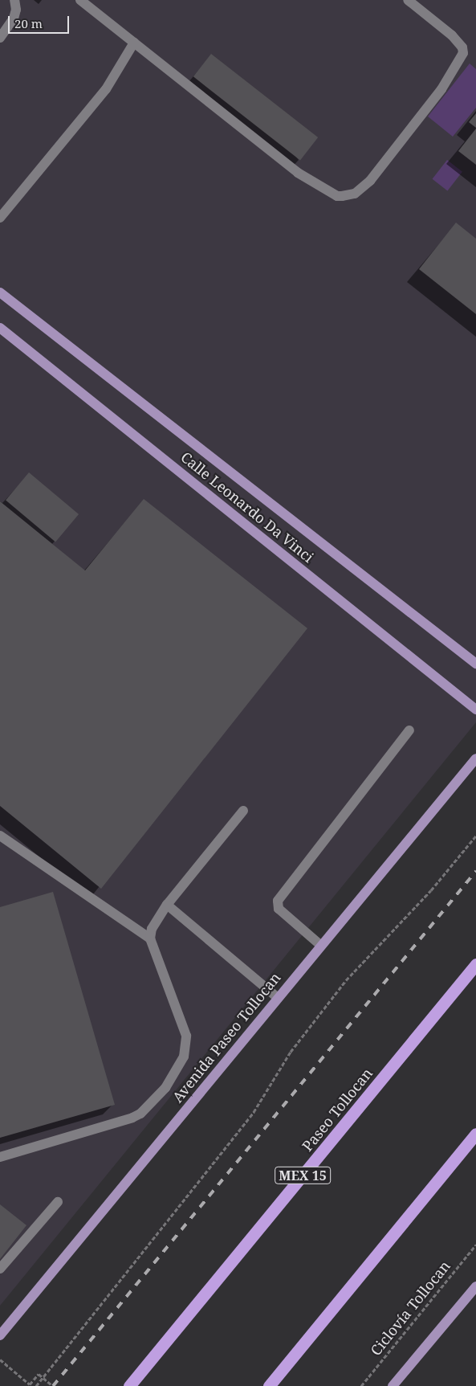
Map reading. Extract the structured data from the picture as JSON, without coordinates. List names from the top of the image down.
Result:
{
  "streets": {
    "highway": ["Paseo Tollocan", "MEX 15"],
    "main road": ["Calle Leonardo Da Vinci", "Avenida Paseo Tollocan"],
    "path": ["Ciclovía Tollocan"]
  },
  "scale_bar": "20 m"
}
